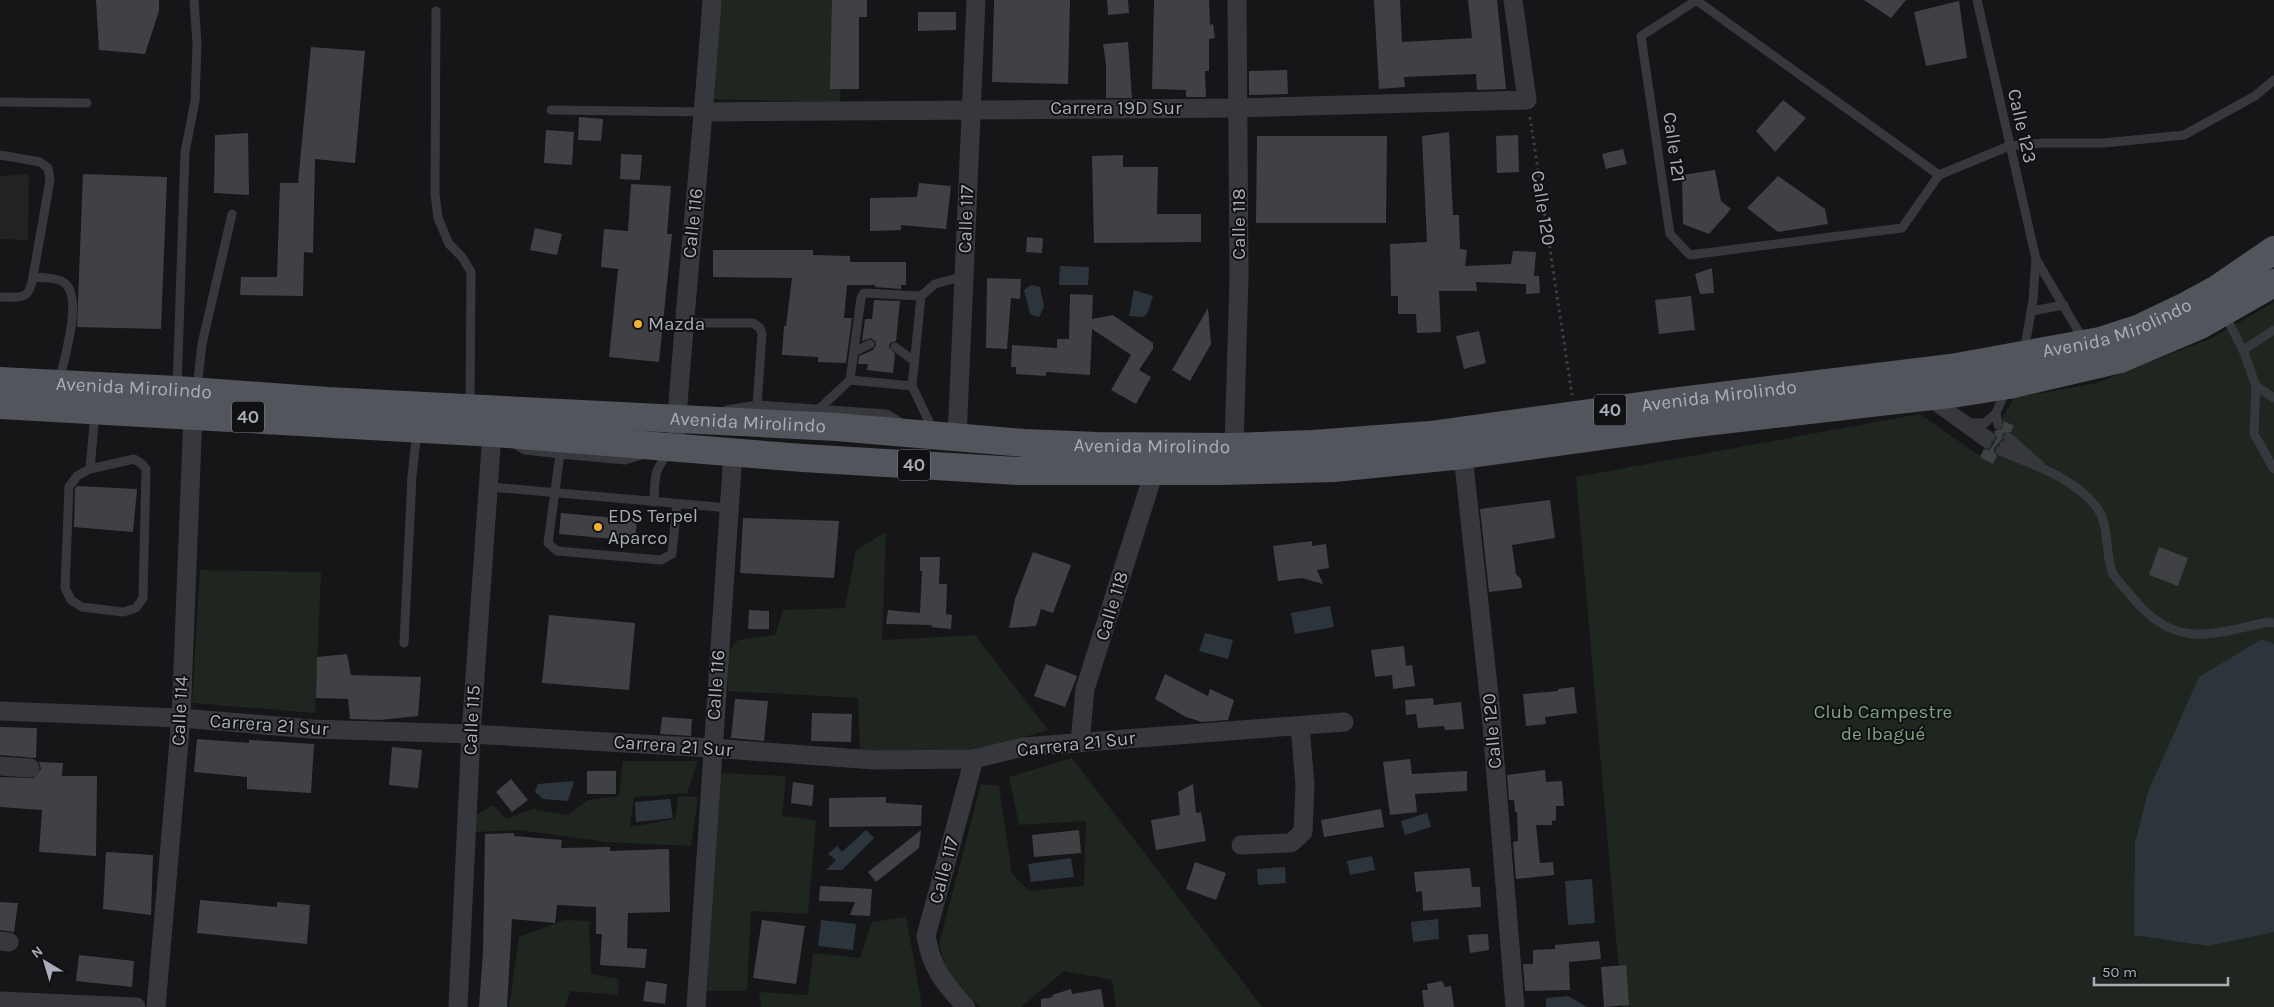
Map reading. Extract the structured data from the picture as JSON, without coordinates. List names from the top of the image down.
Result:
{
  "streets": {
    "main road": ["Avenida Mirolindo", "40"],
    "street": [
      "Carrera 19D Sur",
      "Calle 120",
      "Calle 117",
      "Calle 116",
      "Calle 118",
      "Calle 114",
      "Calle 115",
      "Carrera 21 Sur"
    ],
    "lane": ["Calle 123", "Calle 121"]
  },
  "crossings": [
    ["Carrera 19D Sur", "Calle 120"],
    ["Carrera 19D Sur", "Calle 117"],
    ["Carrera 19D Sur", "Calle 116"],
    ["Carrera 19D Sur", "Calle 118"],
    ["Calle 123", "Avenida Mirolindo"],
    ["Calle 120", "Avenida Mirolindo"],
    ["Calle 117", "Avenida Mirolindo"],
    ["Calle 117", "Carrera 21 Sur"],
    ["Calle 116", "Avenida Mirolindo"],
    ["Calle 116", "Carrera 21 Sur"],
    ["Calle 118", "Avenida Mirolindo"],
    ["Calle 118", "Carrera 21 Sur"],
    ["Avenida Mirolindo", "Calle 114"],
    ["Avenida Mirolindo", "Calle 115"],
    ["Calle 114", "Carrera 21 Sur"],
    ["Calle 115", "Carrera 21 Sur"]
  ],
  "parks": ["Club Campestre de Ibagué"],
  "places": ["Mazda", "EDS Terpel Aparco"],
  "scale_bar": "50 m",
  "north": "top left"
}
